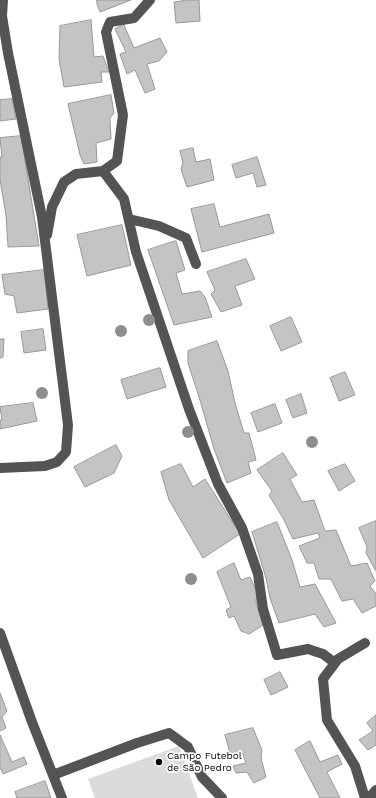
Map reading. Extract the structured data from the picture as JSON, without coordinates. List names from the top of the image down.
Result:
{
  "places": ["Campo Futebol de São Pedro"]
}
